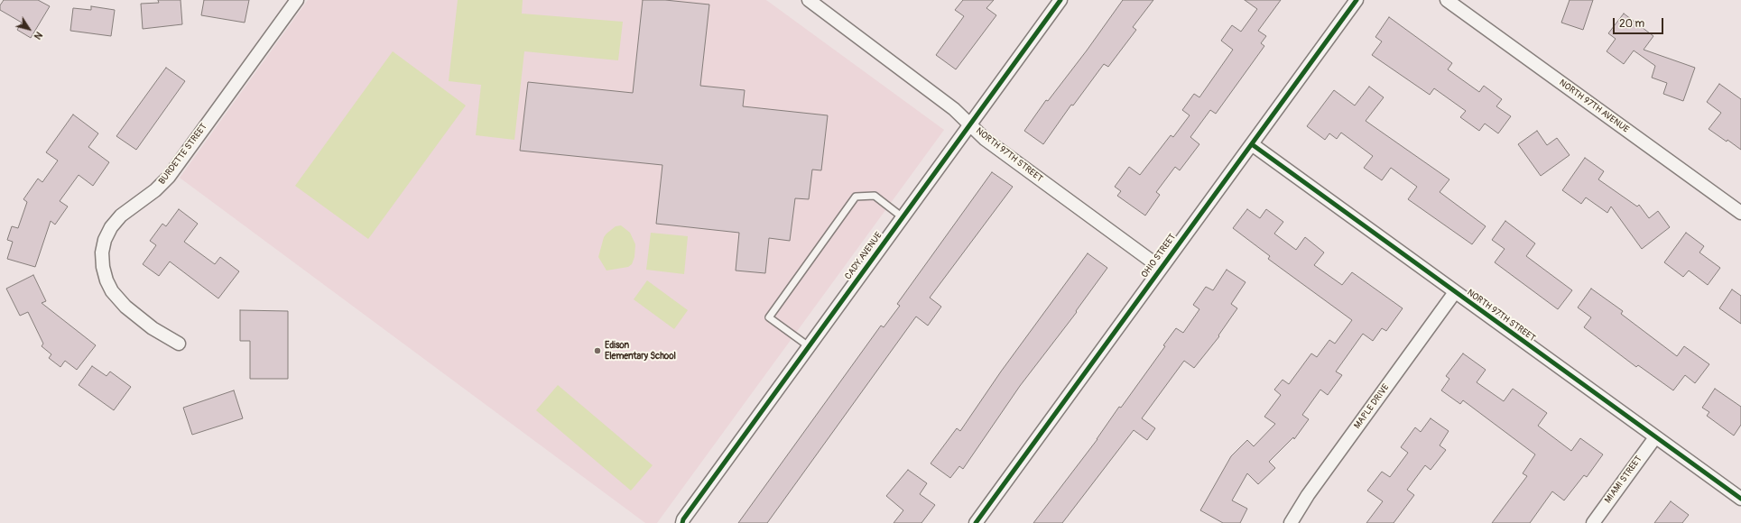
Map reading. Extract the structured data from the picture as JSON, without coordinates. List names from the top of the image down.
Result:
{
  "streets": {
    "street": [
      "NORTH 97TH AVENUE",
      "BURDETTE STREET",
      "NORTH 97TH STREET",
      "CADY AVENUE",
      "OHIO STREET",
      "MAPLE DRIVE",
      "MIAMI STREET"
    ]
  },
  "crossings": [
    ["NORTH 97TH STREET", "CADY AVENUE"],
    ["NORTH 97TH STREET", "OHIO STREET"],
    ["NORTH 97TH STREET", "MAPLE DRIVE"],
    ["NORTH 97TH STREET", "MIAMI STREET"]
  ],
  "places": ["Edison Elementary School"],
  "scale_bar": "20 m",
  "north": "bottom right"
}
